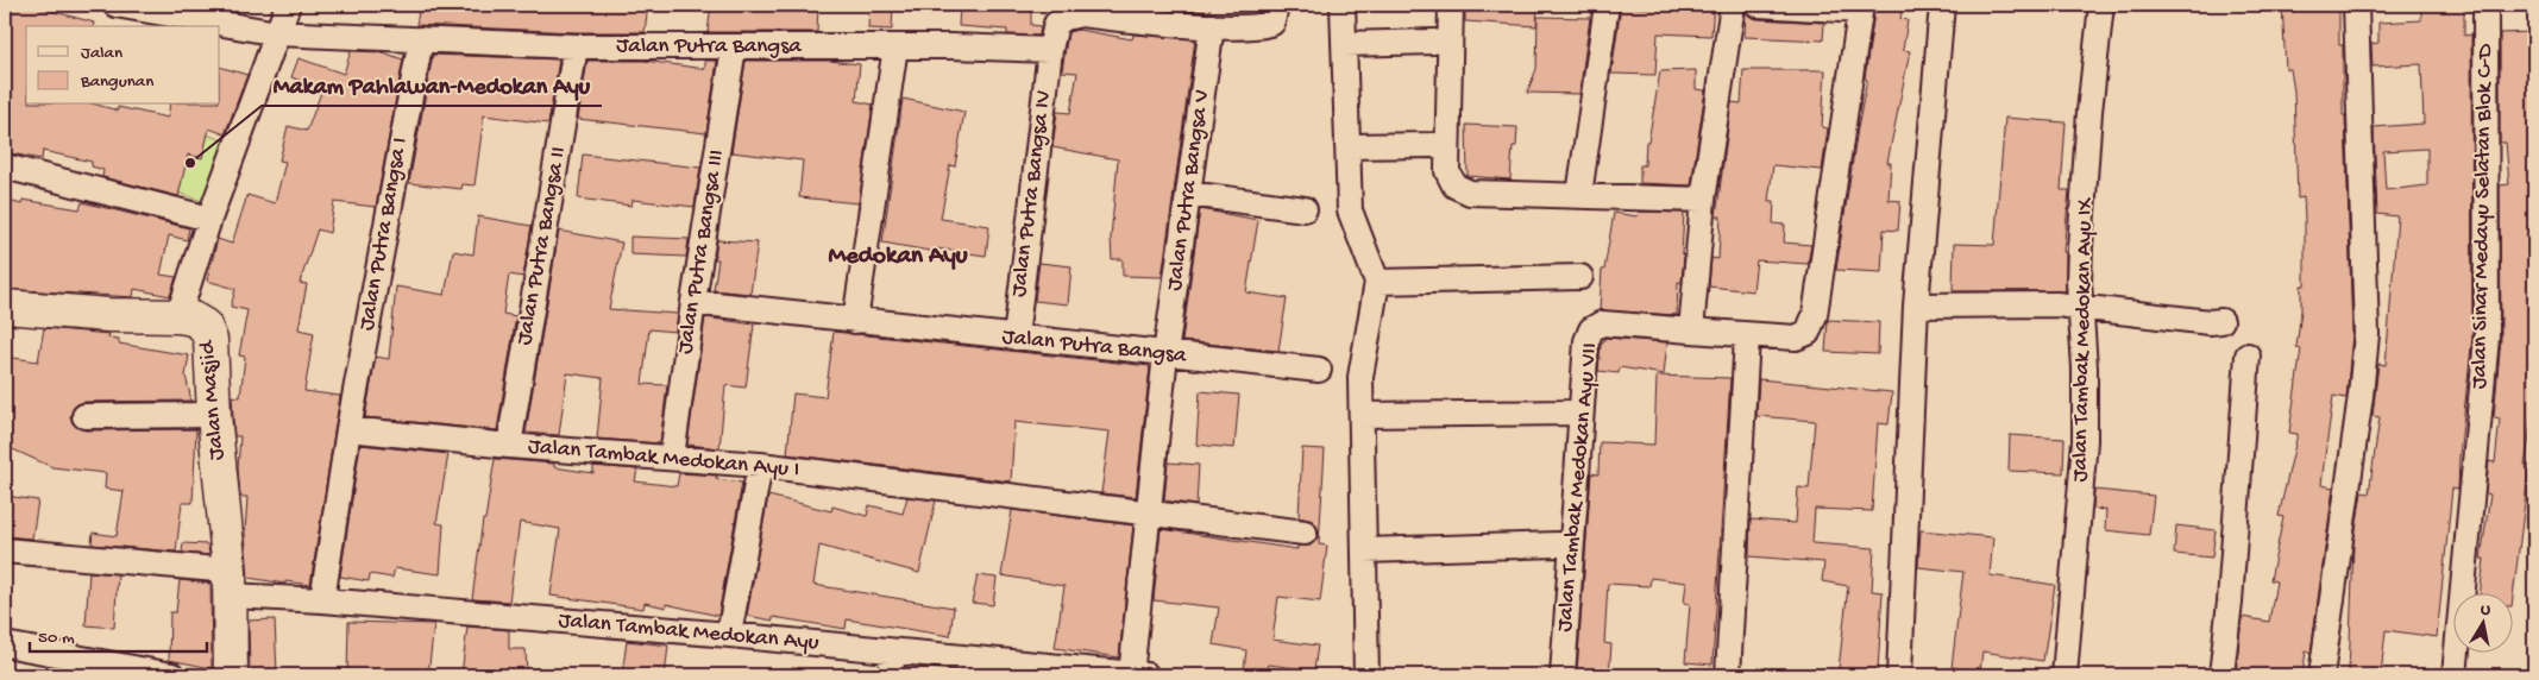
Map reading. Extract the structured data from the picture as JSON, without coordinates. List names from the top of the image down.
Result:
{
  "streets": {
    "street": [
      "Jalan Putra Bangsa",
      "Jalan Putra Bangsa V",
      "Jalan Putra Bangsa IV",
      "Jalan Sinar Medayu Selatan Blok C-D",
      "Jalan Putra Bangsa I",
      "Jalan Putra Bangsa II",
      "Jalan Putra Bangsa III",
      "Jalan Tambak Medokan Ayu IX",
      "Jalan Masjid",
      "Jalan Tambak Medokan Ayu I",
      "Jalan Tambak Medokan Ayu VII",
      "Jalan Tambak Medokan Ayu"
    ]
  },
  "crossings": [
    ["Jalan Putra Bangsa", "Jalan Putra Bangsa V"],
    ["Jalan Putra Bangsa", "Jalan Putra Bangsa IV"],
    ["Jalan Putra Bangsa", "Jalan Putra Bangsa I"],
    ["Jalan Putra Bangsa", "Jalan Putra Bangsa II"],
    ["Jalan Putra Bangsa", "Jalan Putra Bangsa III"],
    ["Jalan Putra Bangsa V", "Jalan Tambak Medokan Ayu I"],
    ["Jalan Putra Bangsa V", "Jalan Tambak Medokan Ayu"],
    ["Jalan Putra Bangsa I", "Jalan Tambak Medokan Ayu I"],
    ["Jalan Putra Bangsa II", "Jalan Tambak Medokan Ayu I"],
    ["Jalan Putra Bangsa III", "Jalan Tambak Medokan Ayu I"],
    ["Jalan Masjid", "Jalan Tambak Medokan Ayu"]
  ],
  "districts": ["Medokan Ayu"],
  "places": ["Makam Pahlawan-Medokan Ayu"],
  "legend": ["Jalan", "Bangunan"],
  "scale_bar": "50 m",
  "north": "top"
}
